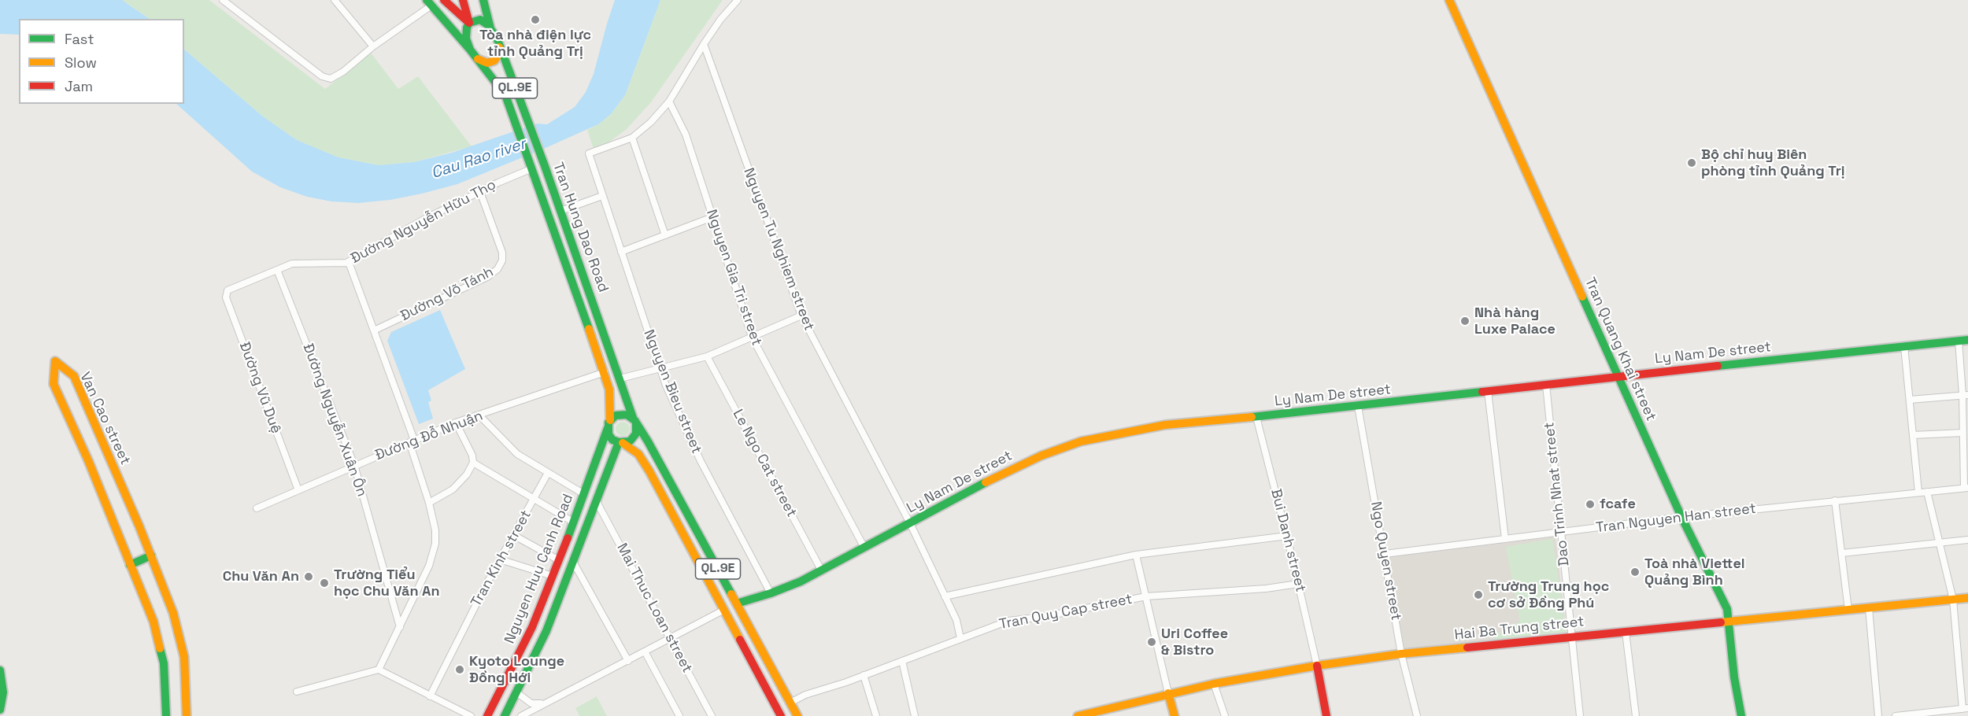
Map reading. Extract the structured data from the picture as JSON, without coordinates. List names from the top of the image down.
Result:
{
  "streets": {
    "main road": [
      "QL.9E",
      "Tran Hung Dao Road",
      "Tran Quang Khai street",
      "Ly Nam De street",
      "Van Cao street",
      "Nguyen Huu Canh Road",
      "Hai Ba Trung street"
    ],
    "street": [
      "Đường Nguyễn Hữu Thọ",
      "Nguyen Tu Nghiem street",
      "Nguyen Gia Tri street",
      "Đường Võ Tánh",
      "Đường Vũ Duệ",
      "Nguyen Bieu street",
      "Đường Nguyễn Xuân Ôn",
      "Đường Đỗ Nhuận",
      "Le Ngo Cat street",
      "Dao Trinh Nhat street",
      "Tran Nguyen Han street",
      "Bui Danh street",
      "Tran Kinh street",
      "Ngo Quyen street",
      "Mai Thuc Loan street",
      "Tran Quy Cap street"
    ]
  },
  "crossings": [
    ["QL.9E", "Đường Nguyễn Hữu Thọ"],
    ["QL.9E", "Tran Hung Dao Road"],
    ["QL.9E", "Ly Nam De street"],
    ["QL.9E", "Nguyen Huu Canh Road"],
    ["Đường Nguyễn Hữu Thọ", "Tran Hung Dao Road"],
    ["Đường Nguyễn Hữu Thọ", "Đường Võ Tánh"],
    ["Đường Nguyễn Hữu Thọ", "Đường Vũ Duệ"],
    ["Đường Nguyễn Hữu Thọ", "Đường Nguyễn Xuân Ôn"],
    ["Tran Hung Dao Road", "Ly Nam De street"],
    ["Tran Hung Dao Road", "Đường Đỗ Nhuận"],
    ["Tran Hung Dao Road", "Nguyen Huu Canh Road"],
    ["Tran Hung Dao Road", "Tran Quy Cap street"],
    ["Nguyen Tu Nghiem street", "Ly Nam De street"],
    ["Nguyen Tu Nghiem street", "Tran Quy Cap street"],
    ["Nguyen Gia Tri street", "Ly Nam De street"],
    ["Tran Quang Khai street", "Ly Nam De street"],
    ["Tran Quang Khai street", "Tran Nguyen Han street"],
    ["Tran Quang Khai street", "Hai Ba Trung street"],
    ["Ly Nam De street", "Nguyen Bieu street"],
    ["Ly Nam De street", "Le Ngo Cat street"],
    ["Ly Nam De street", "Dao Trinh Nhat street"],
    ["Ly Nam De street", "Bui Danh street"],
    ["Ly Nam De street", "Ngo Quyen street"],
    ["Đường Vũ Duệ", "Đường Đỗ Nhuận"],
    ["Đường Nguyễn Xuân Ôn", "Đường Đỗ Nhuận"],
    ["Dao Trinh Nhat street", "Tran Nguyen Han street"],
    ["Dao Trinh Nhat street", "Hai Ba Trung street"],
    ["Tran Nguyen Han street", "Ngo Quyen street"],
    ["Bui Danh street", "Tran Quy Cap street"],
    ["Bui Danh street", "Hai Ba Trung street"],
    ["Ngo Quyen street", "Hai Ba Trung street"],
    ["Nguyen Huu Canh Road", "Mai Thuc Loan street"]
  ],
  "water": ["Cau Rao river"],
  "places": [
    "Tòa nhà điện lực tỉnh Quảng Trị",
    "Bộ chỉ huy Biên phòng tỉnh Quảng Trị",
    "Nhà hàng Luxe Palace",
    "fcafe",
    "Toà nhà Viettel Quảng Bình",
    "Chu Văn An",
    "Trường Tiểu học Chu Văn An",
    "Trường Trung học cơ sở Đồng Phú",
    "Uri Coffee & Bistro",
    "Kyoto Lounge Đồng Hới"
  ],
  "legend": ["Fast", "Slow", "Jam"]
}
